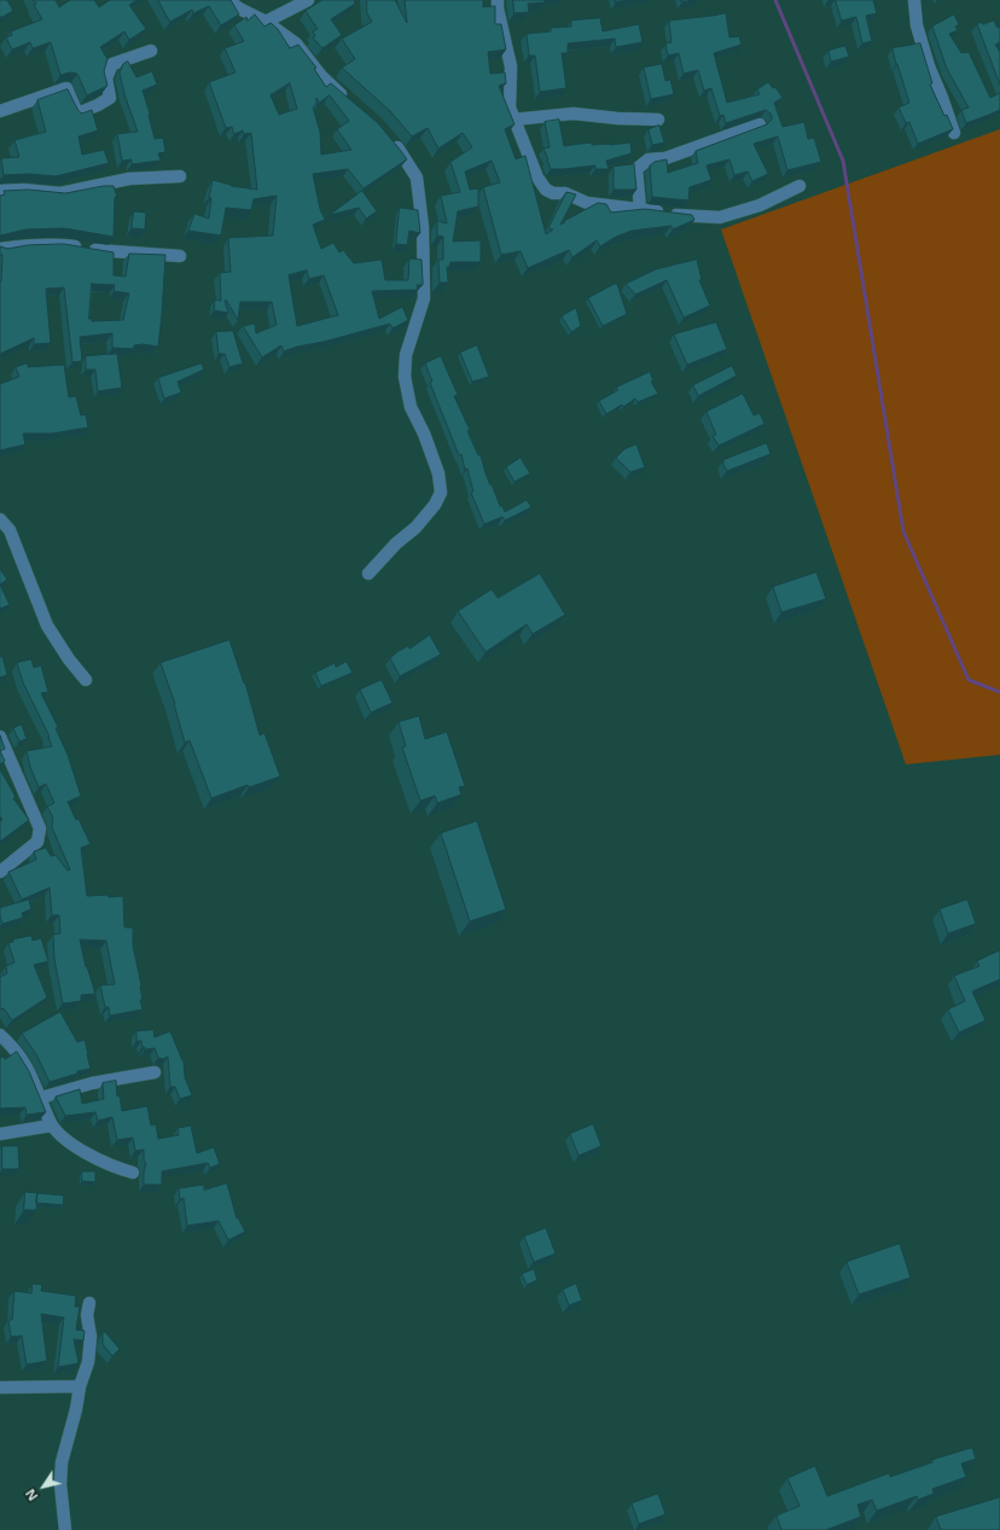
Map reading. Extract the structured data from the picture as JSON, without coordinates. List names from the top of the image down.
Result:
{
  "north": "bottom left"
}
